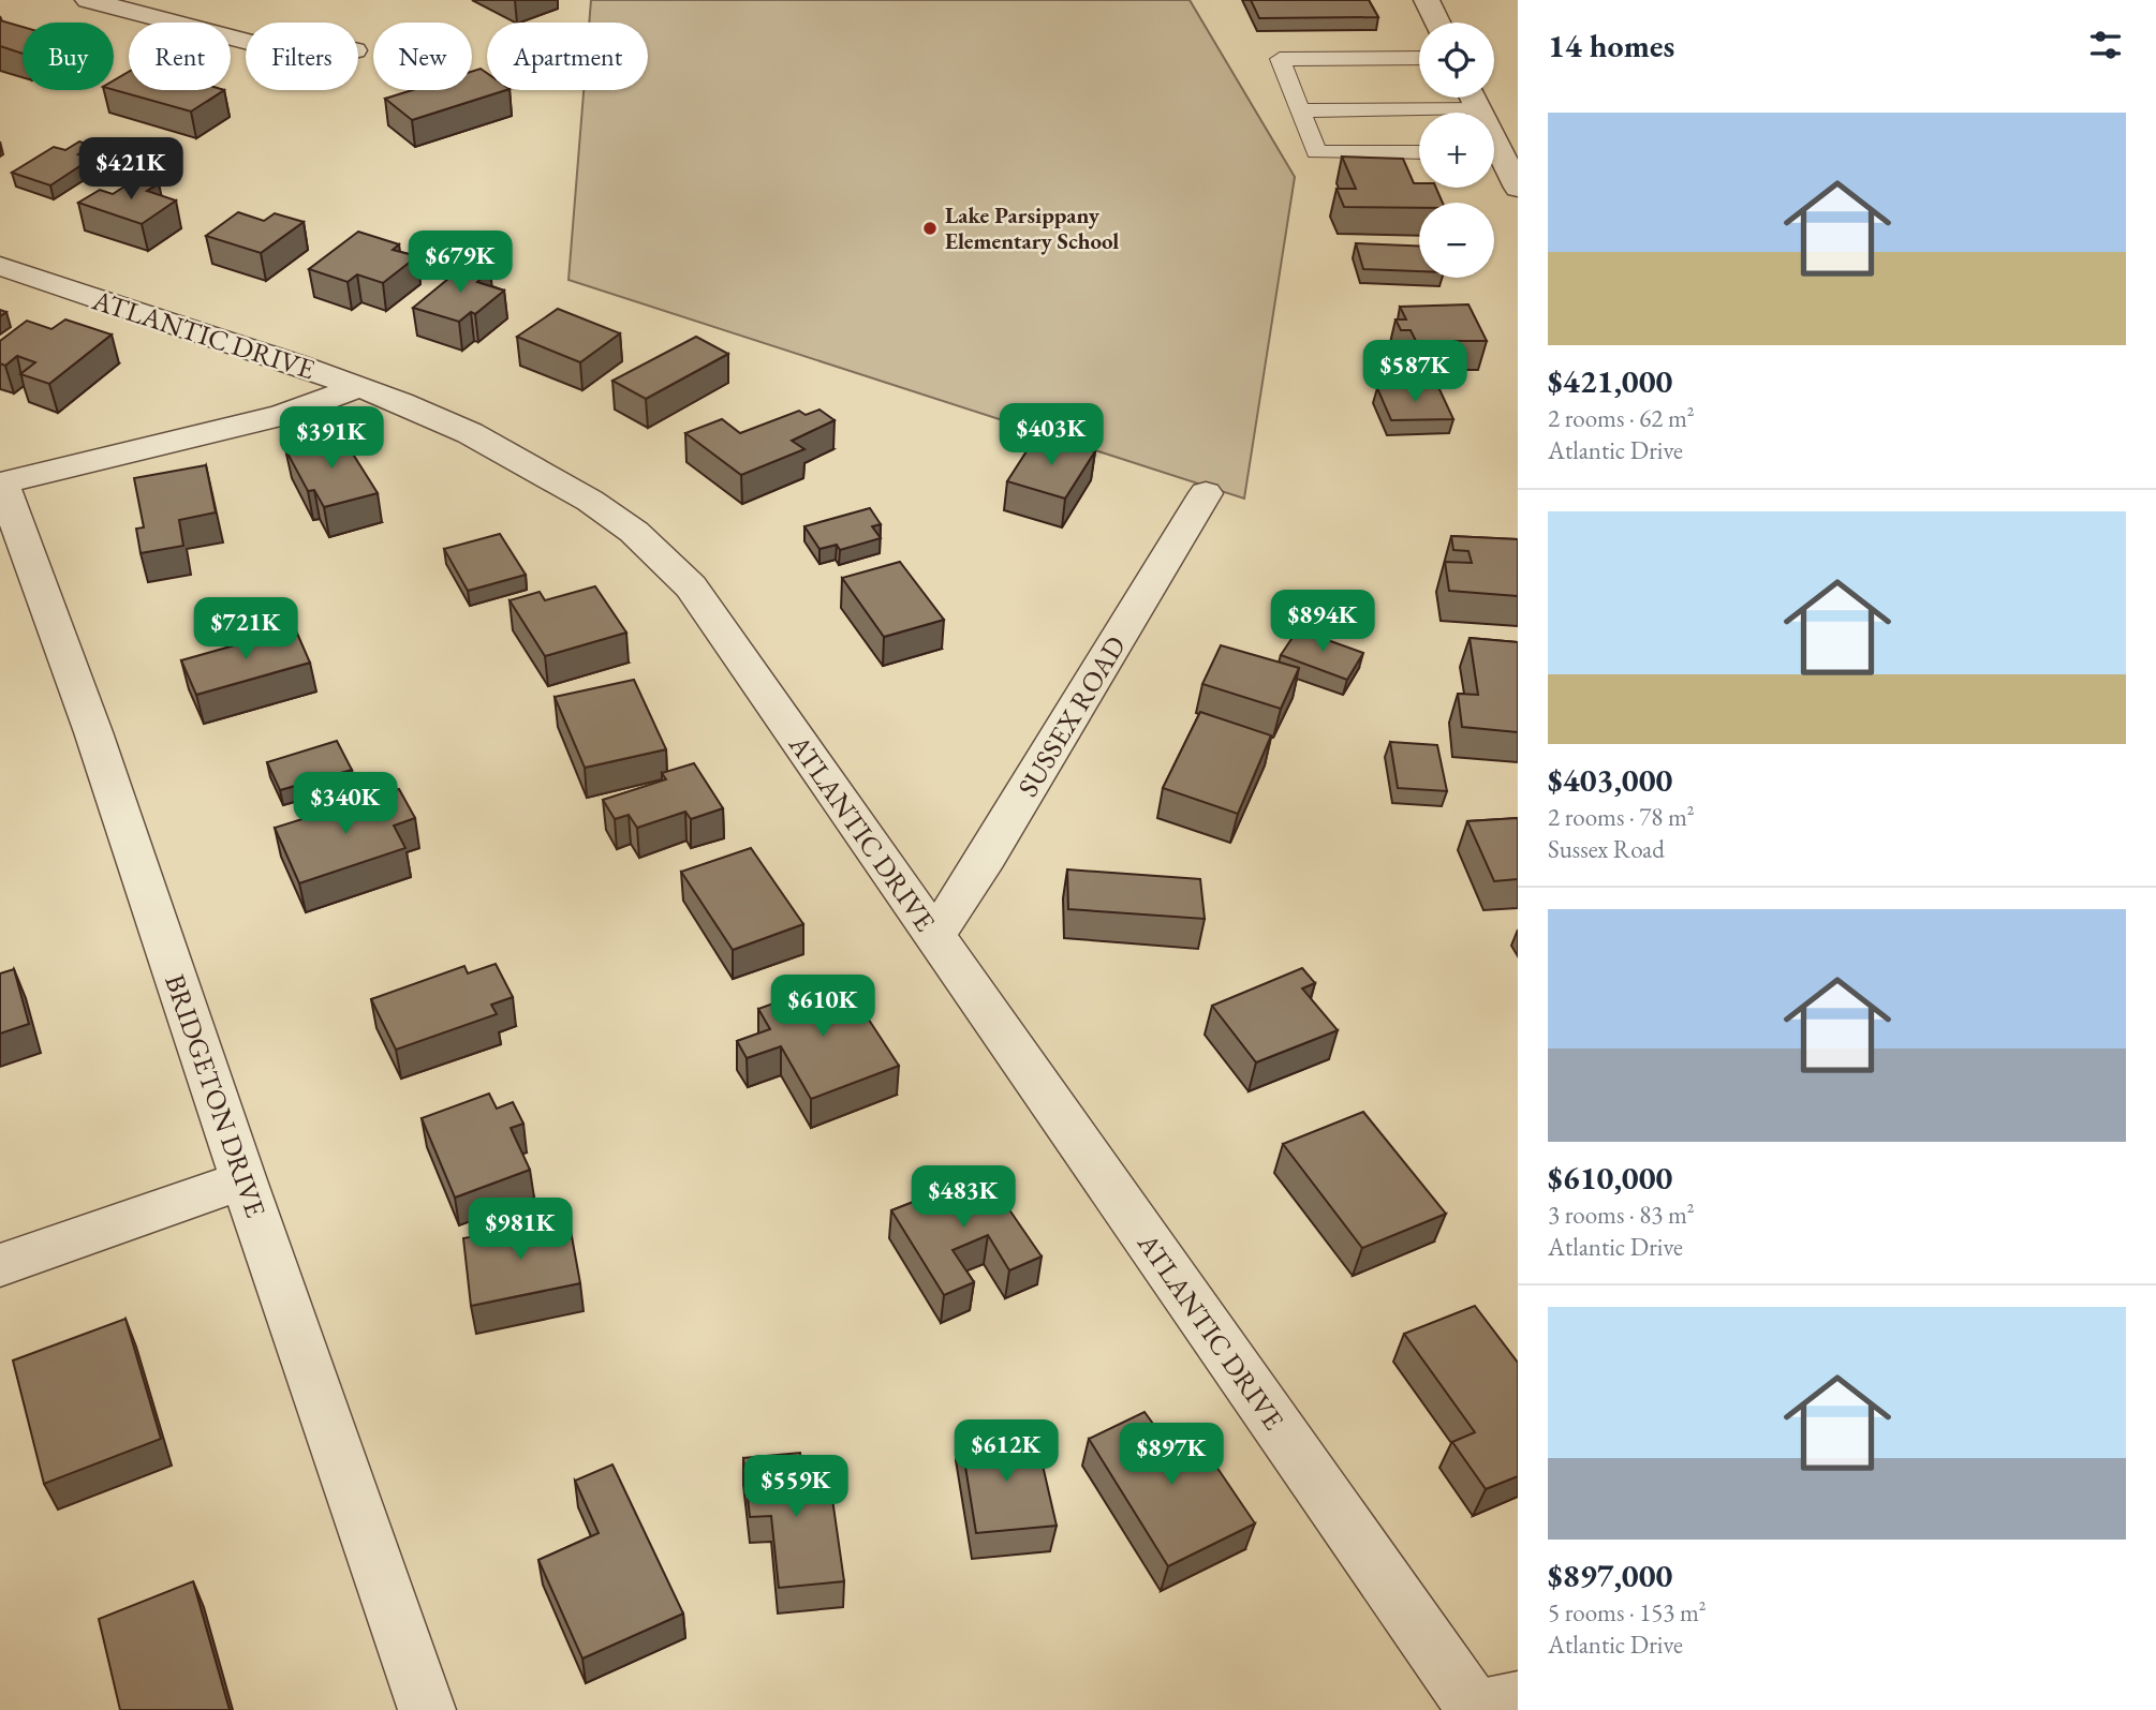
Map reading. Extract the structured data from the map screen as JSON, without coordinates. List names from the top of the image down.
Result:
{
  "streets": {
    "street": ["ATLANTIC DRIVE", "SUSSEX ROAD", "BRIDGETON DRIVE"]
  },
  "crossings": [
    ["ATLANTIC DRIVE", "SUSSEX ROAD"]
  ],
  "places": ["Lake Parsippany Elementary School"],
  "page": {
    "heading": "14 homes",
    "map_buttons": ["+", "−"],
    "chip": [
      "Buy",
      "Rent",
      "Filters",
      "New",
      "Apartment"
    ],
    "list": [
      {
        "name": "$421,000",
        "note": "2 rooms · 62 m² · Atlantic Drive"
      },
      {
        "name": "$403,000",
        "note": "2 rooms · 78 m² · Sussex Road"
      },
      {
        "name": "$610,000",
        "note": "3 rooms · 83 m² · Atlantic Drive"
      },
      {
        "name": "$897,000",
        "note": "5 rooms · 153 m² · Atlantic Drive"
      }
    ],
    "price": [
      "$421K",
      "$679K",
      "$587K",
      "$403K",
      "$391K",
      "$894K",
      "$721K",
      "$340K",
      "$610K",
      "$483K",
      "$981K",
      "$612K",
      "$897K",
      "$559K"
    ]
  }
}
